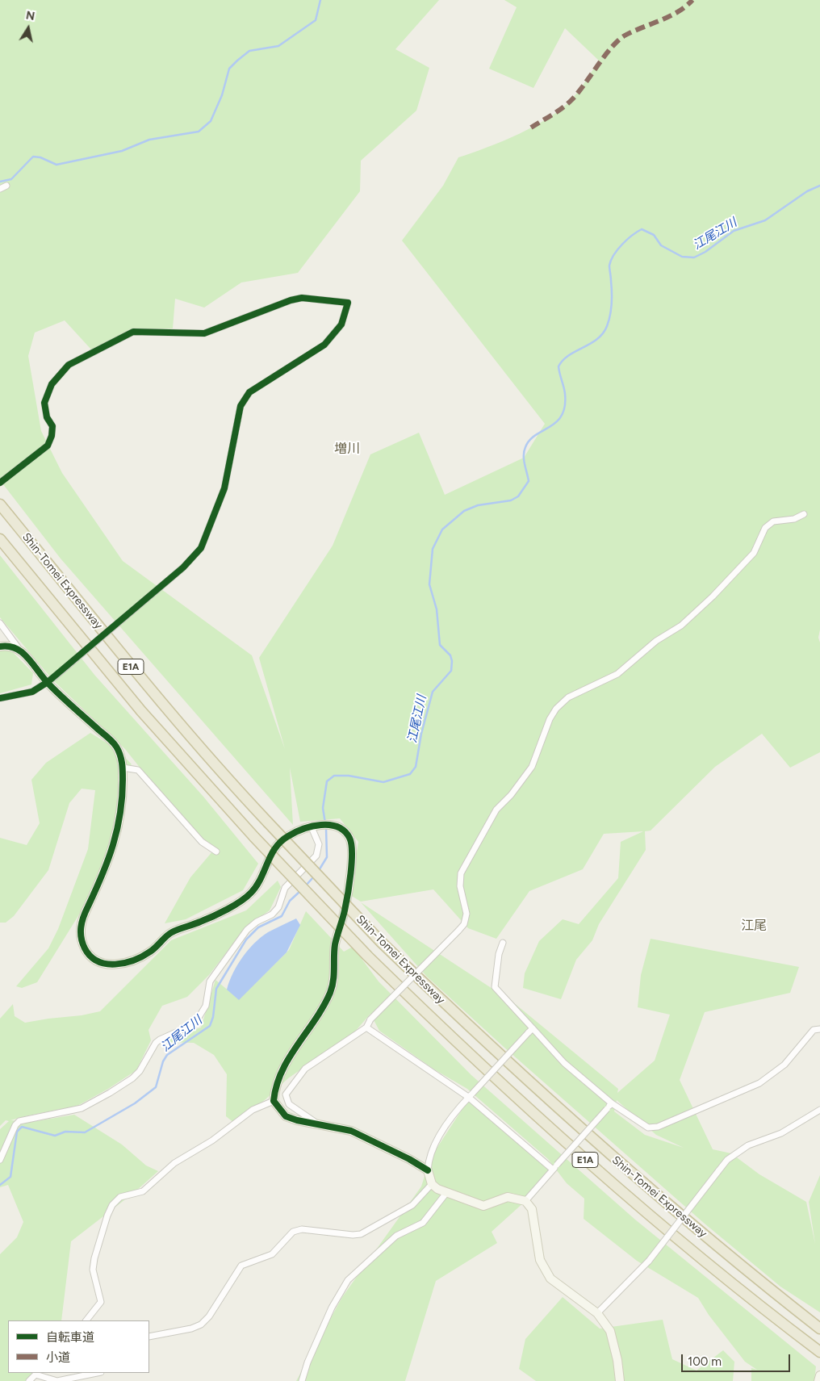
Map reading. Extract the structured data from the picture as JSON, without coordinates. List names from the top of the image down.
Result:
{
  "streets": {
    "highway": ["Shin-Tomei Expressway", "E1A"]
  },
  "districts": ["増川", "江尾"],
  "water": ["江尾江川"],
  "legend": ["自転車道", "小道"],
  "scale_bar": "100 m",
  "north": "top"
}
